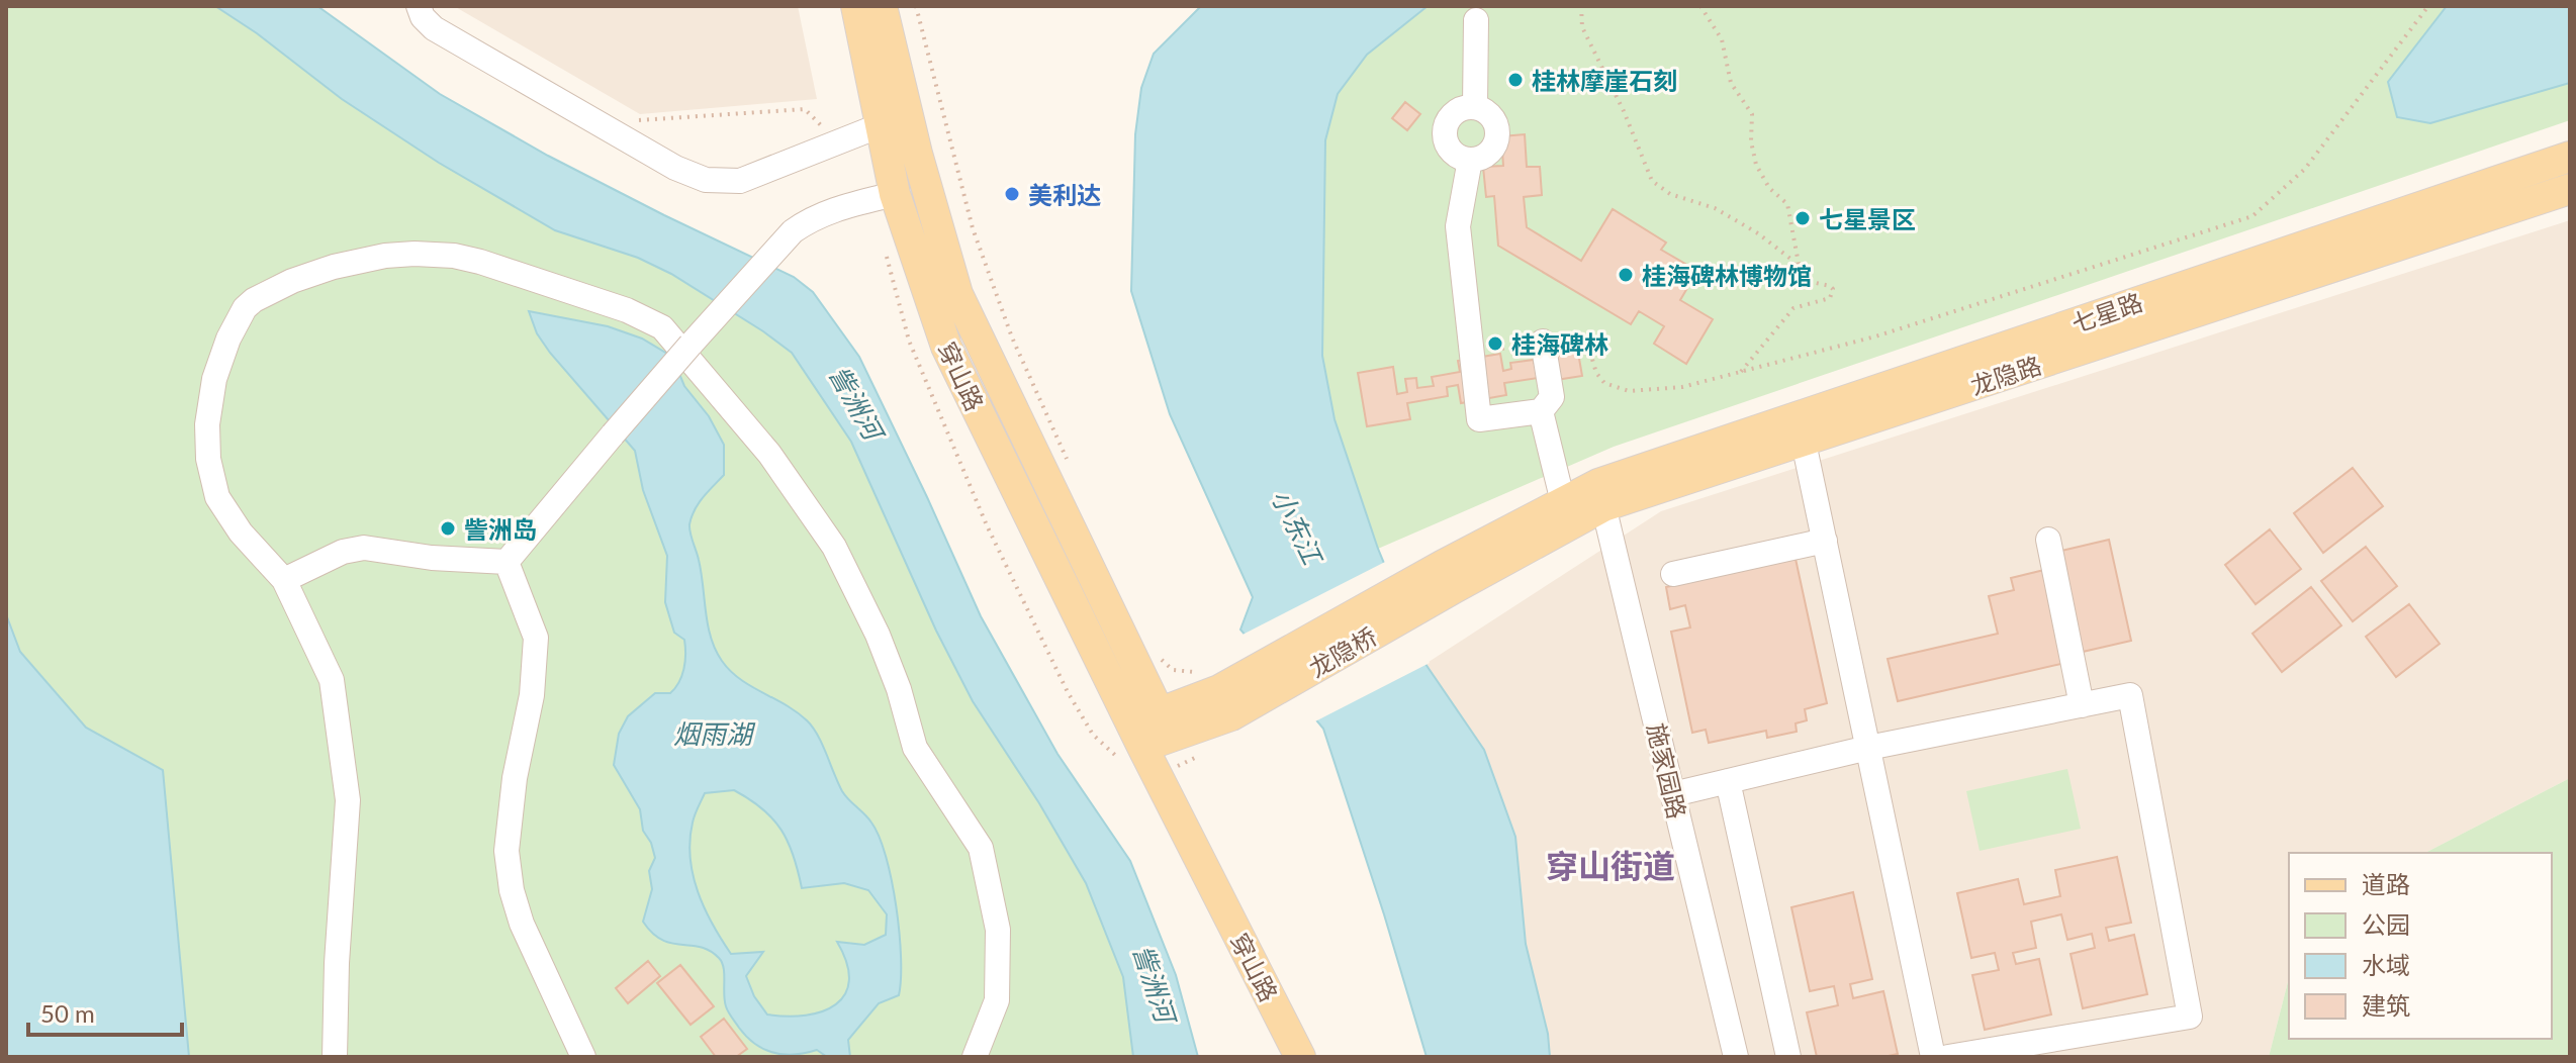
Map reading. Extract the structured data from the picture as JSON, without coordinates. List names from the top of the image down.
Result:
{
  "streets": {
    "main road": [
      "七星路",
      "龙隐路",
      "穿山路",
      "龙隐桥"
    ],
    "street": ["施家园路"]
  },
  "crossings": [
    ["七星路", "龙隐路"],
    ["龙隐路", "龙隐桥"],
    ["龙隐路", "施家园路"]
  ],
  "districts": ["穿山街道"],
  "water": ["訾洲河", "小东江", "烟雨湖"],
  "places": [
    "桂林摩崖石刻",
    "美利达",
    "七星景区",
    "桂海碑林博物馆",
    "桂海碑林",
    "訾洲岛"
  ],
  "legend": [
    "道路",
    "公园",
    "水域",
    "建筑"
  ],
  "scale_bar": "50 m"
}
